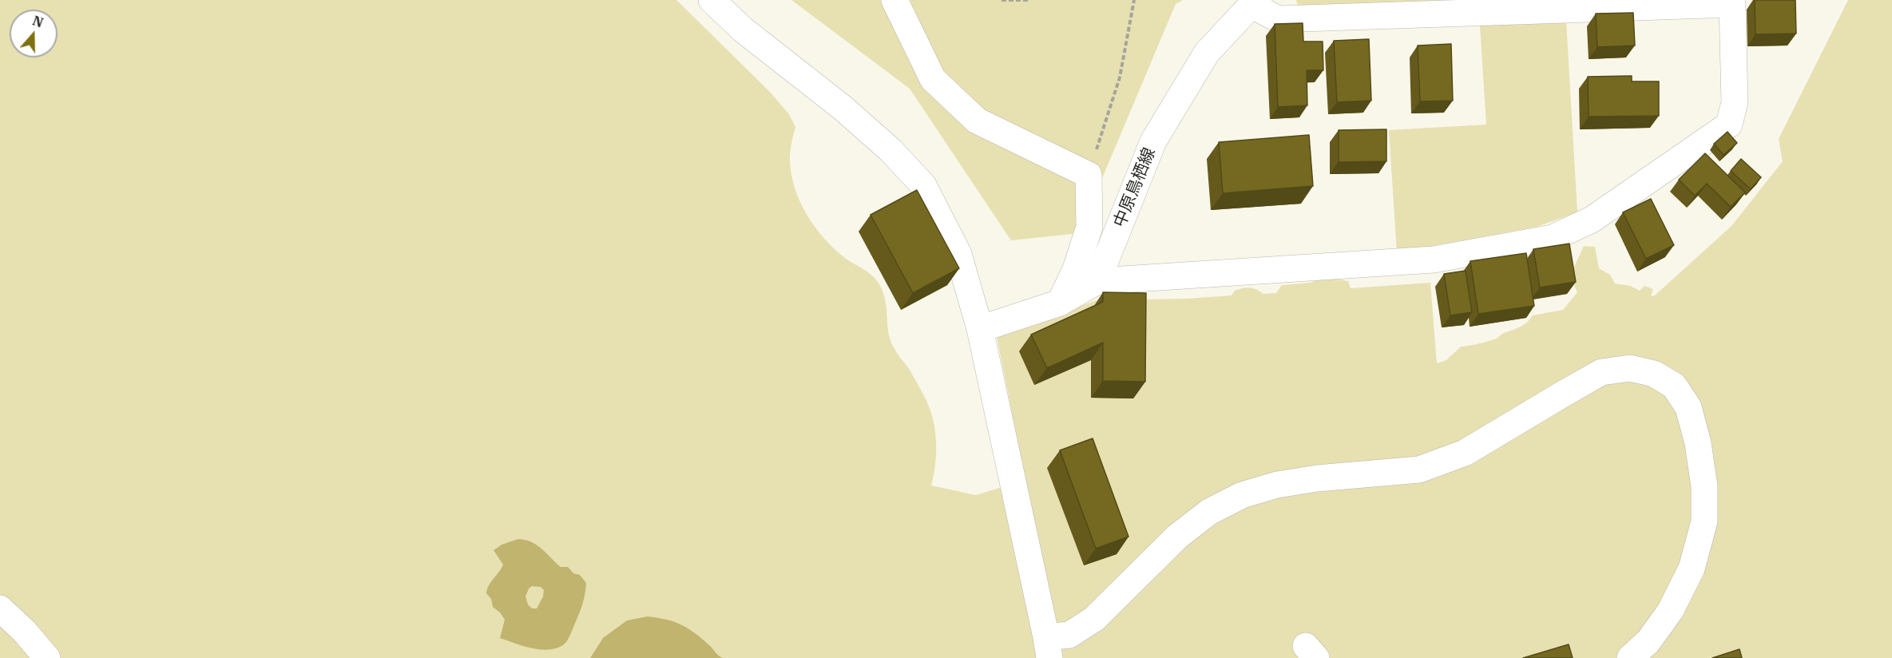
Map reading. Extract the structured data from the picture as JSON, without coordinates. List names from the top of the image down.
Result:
{
  "streets": {
    "street": ["中原鳥栖線"]
  },
  "north": "top"
}
